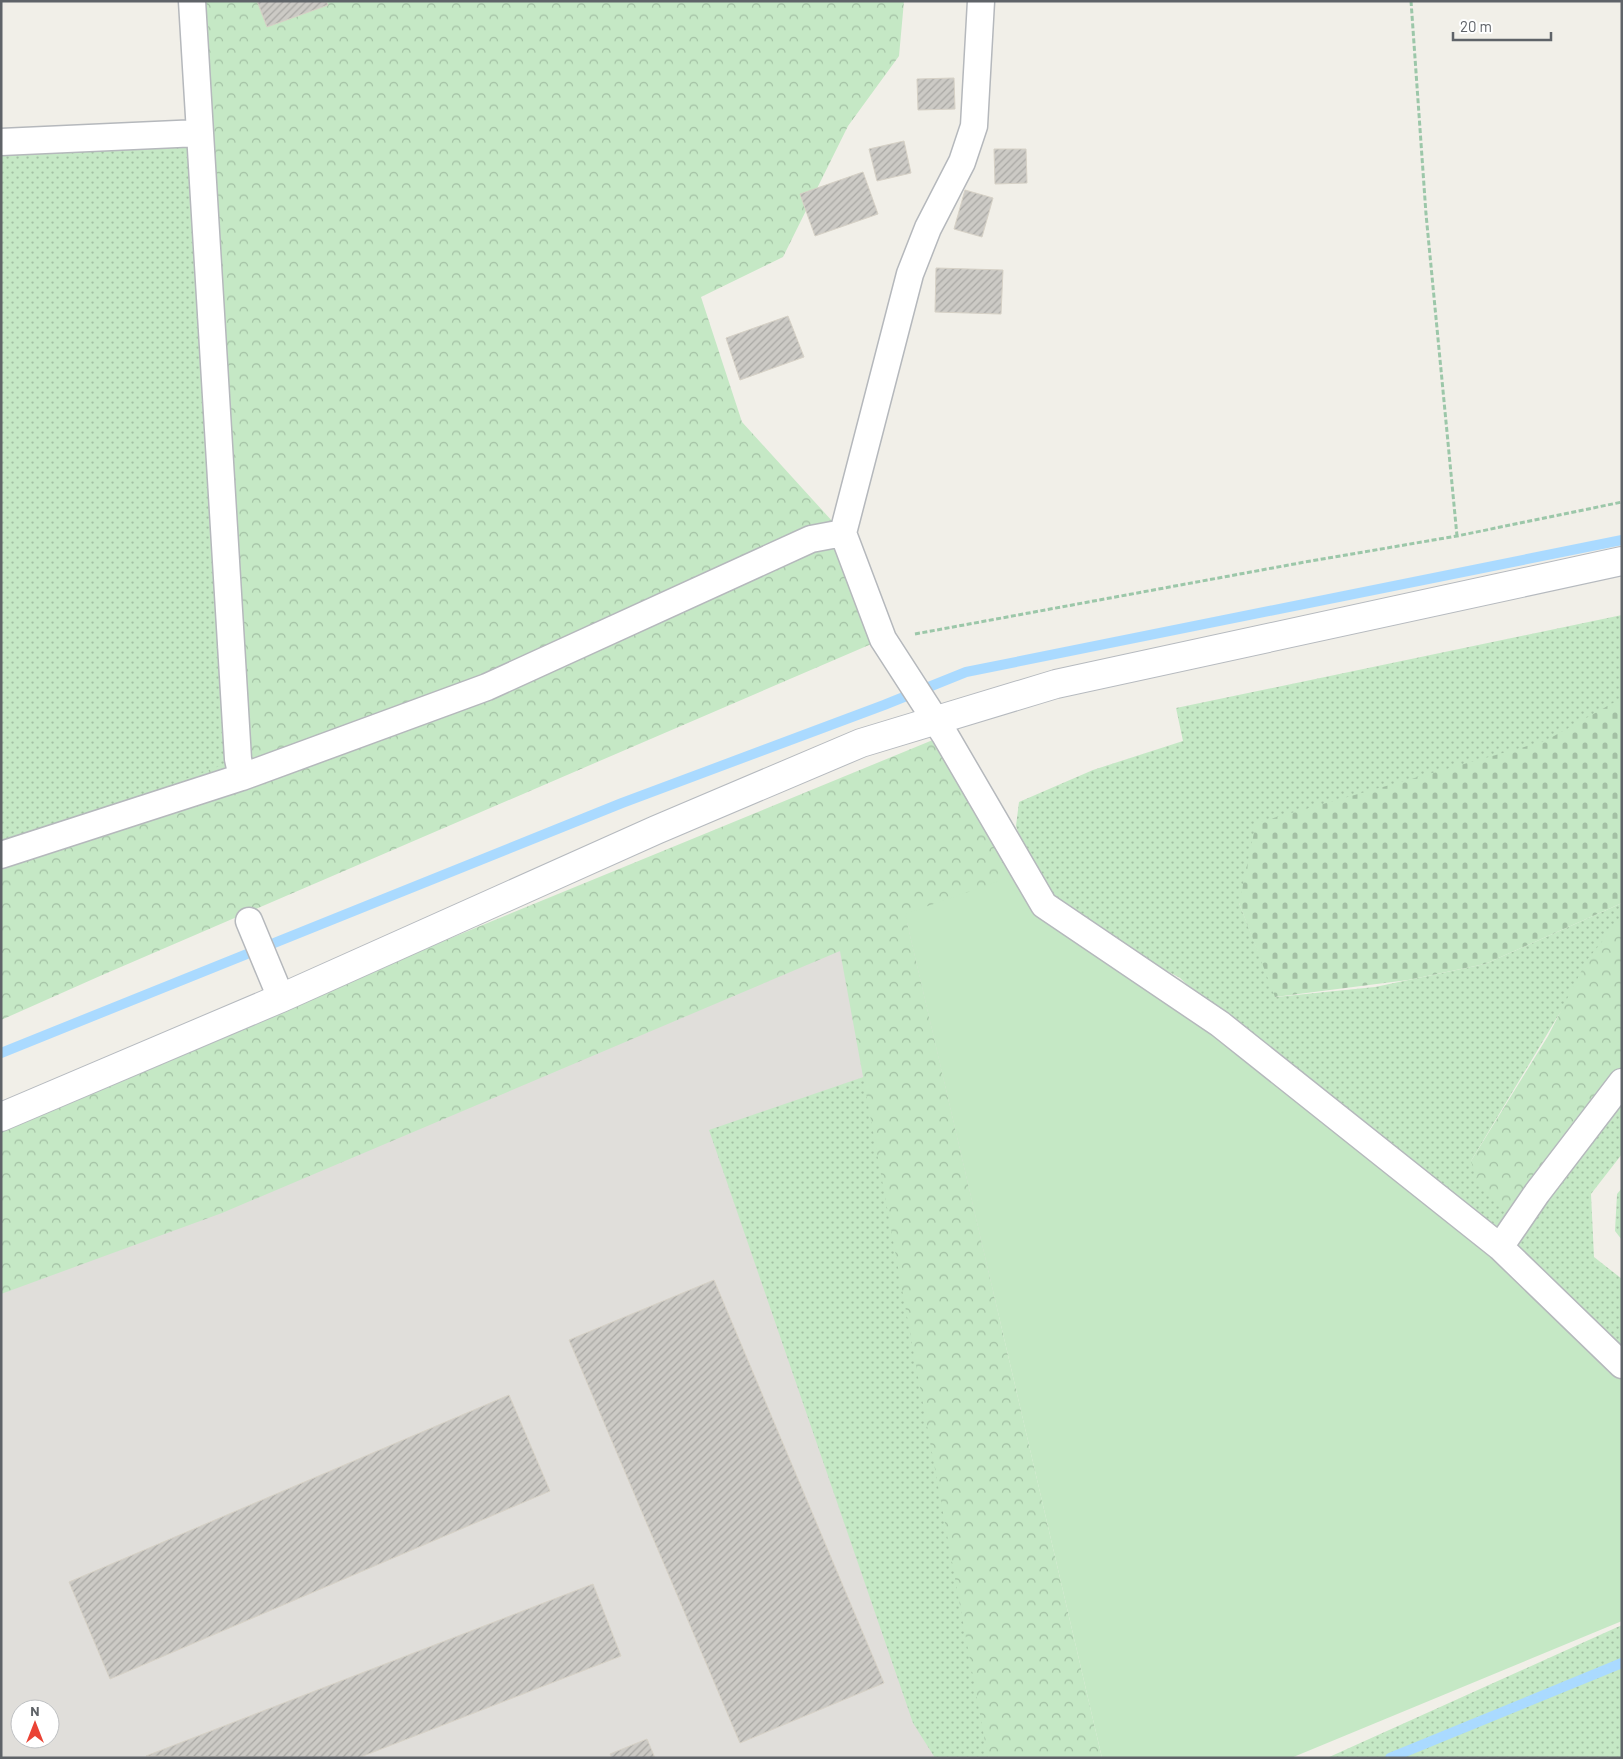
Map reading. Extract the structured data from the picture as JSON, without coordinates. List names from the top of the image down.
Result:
{
  "scale_bar": "20 m",
  "north": "top"
}
